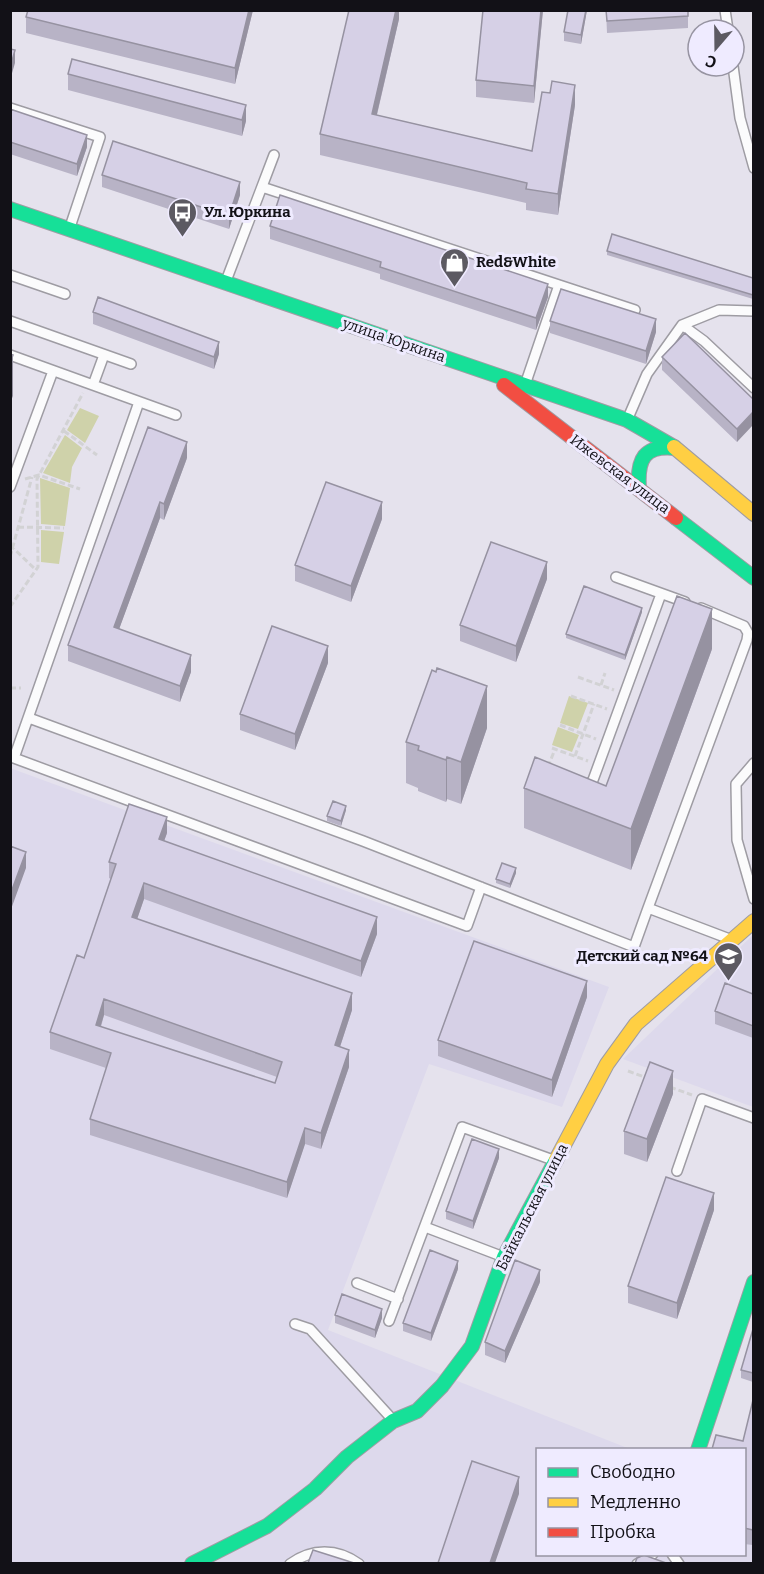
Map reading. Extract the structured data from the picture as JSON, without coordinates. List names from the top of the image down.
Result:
{
  "streets": {
    "street": ["улица Юркина", "Ижевская улица", "Байкальская улица"]
  },
  "crossings": [
    ["улица Юркина", "Ижевская улица"]
  ],
  "places": {
    "bus stop": ["Ул. Юркина"],
    "shop": ["Red&White"],
    "school or university": ["Детский сад №64"]
  },
  "legend": ["Свободно", "Медленно", "Пробка"],
  "north": "bottom"
}
